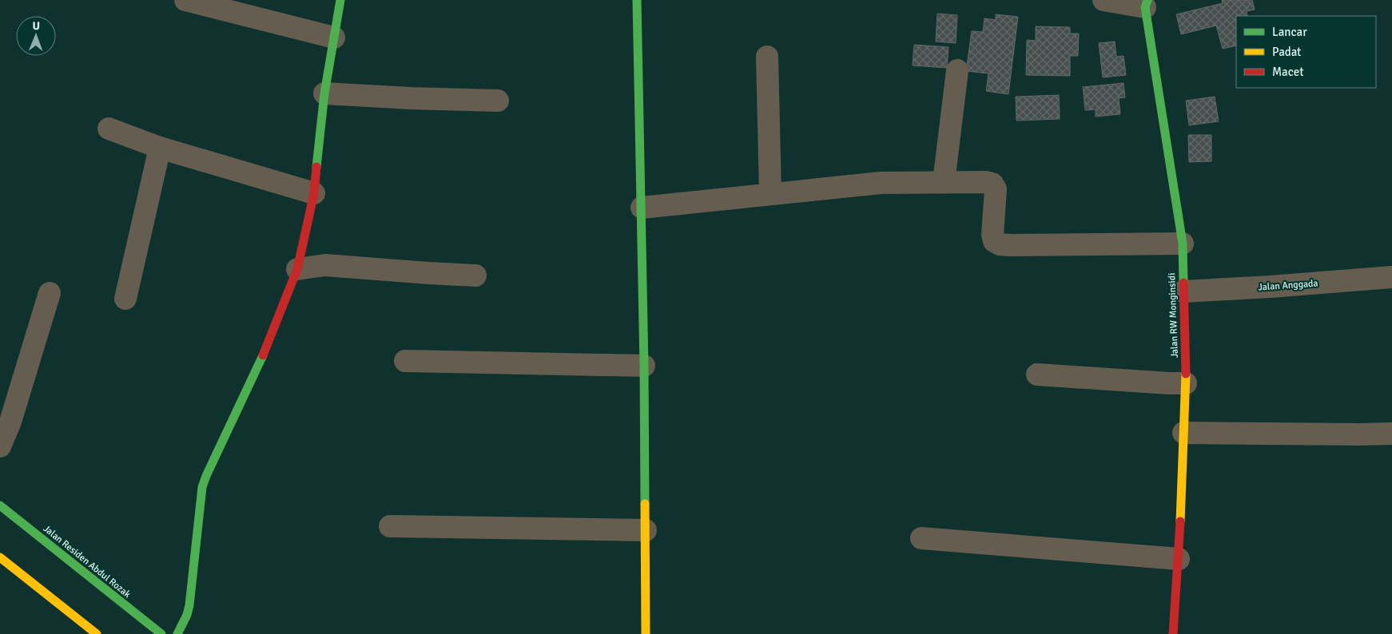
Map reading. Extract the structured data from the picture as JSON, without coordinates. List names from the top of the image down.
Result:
{
  "streets": {
    "main road": ["Jalan RW Monginsidi", "Jalan Residen Abdul Rozak"],
    "street": ["Jalan Anggada"]
  },
  "crossings": [
    ["Jalan Anggada", "Jalan RW Monginsidi"]
  ],
  "legend": ["Lancar", "Padat", "Macet"],
  "north": "top"
}
